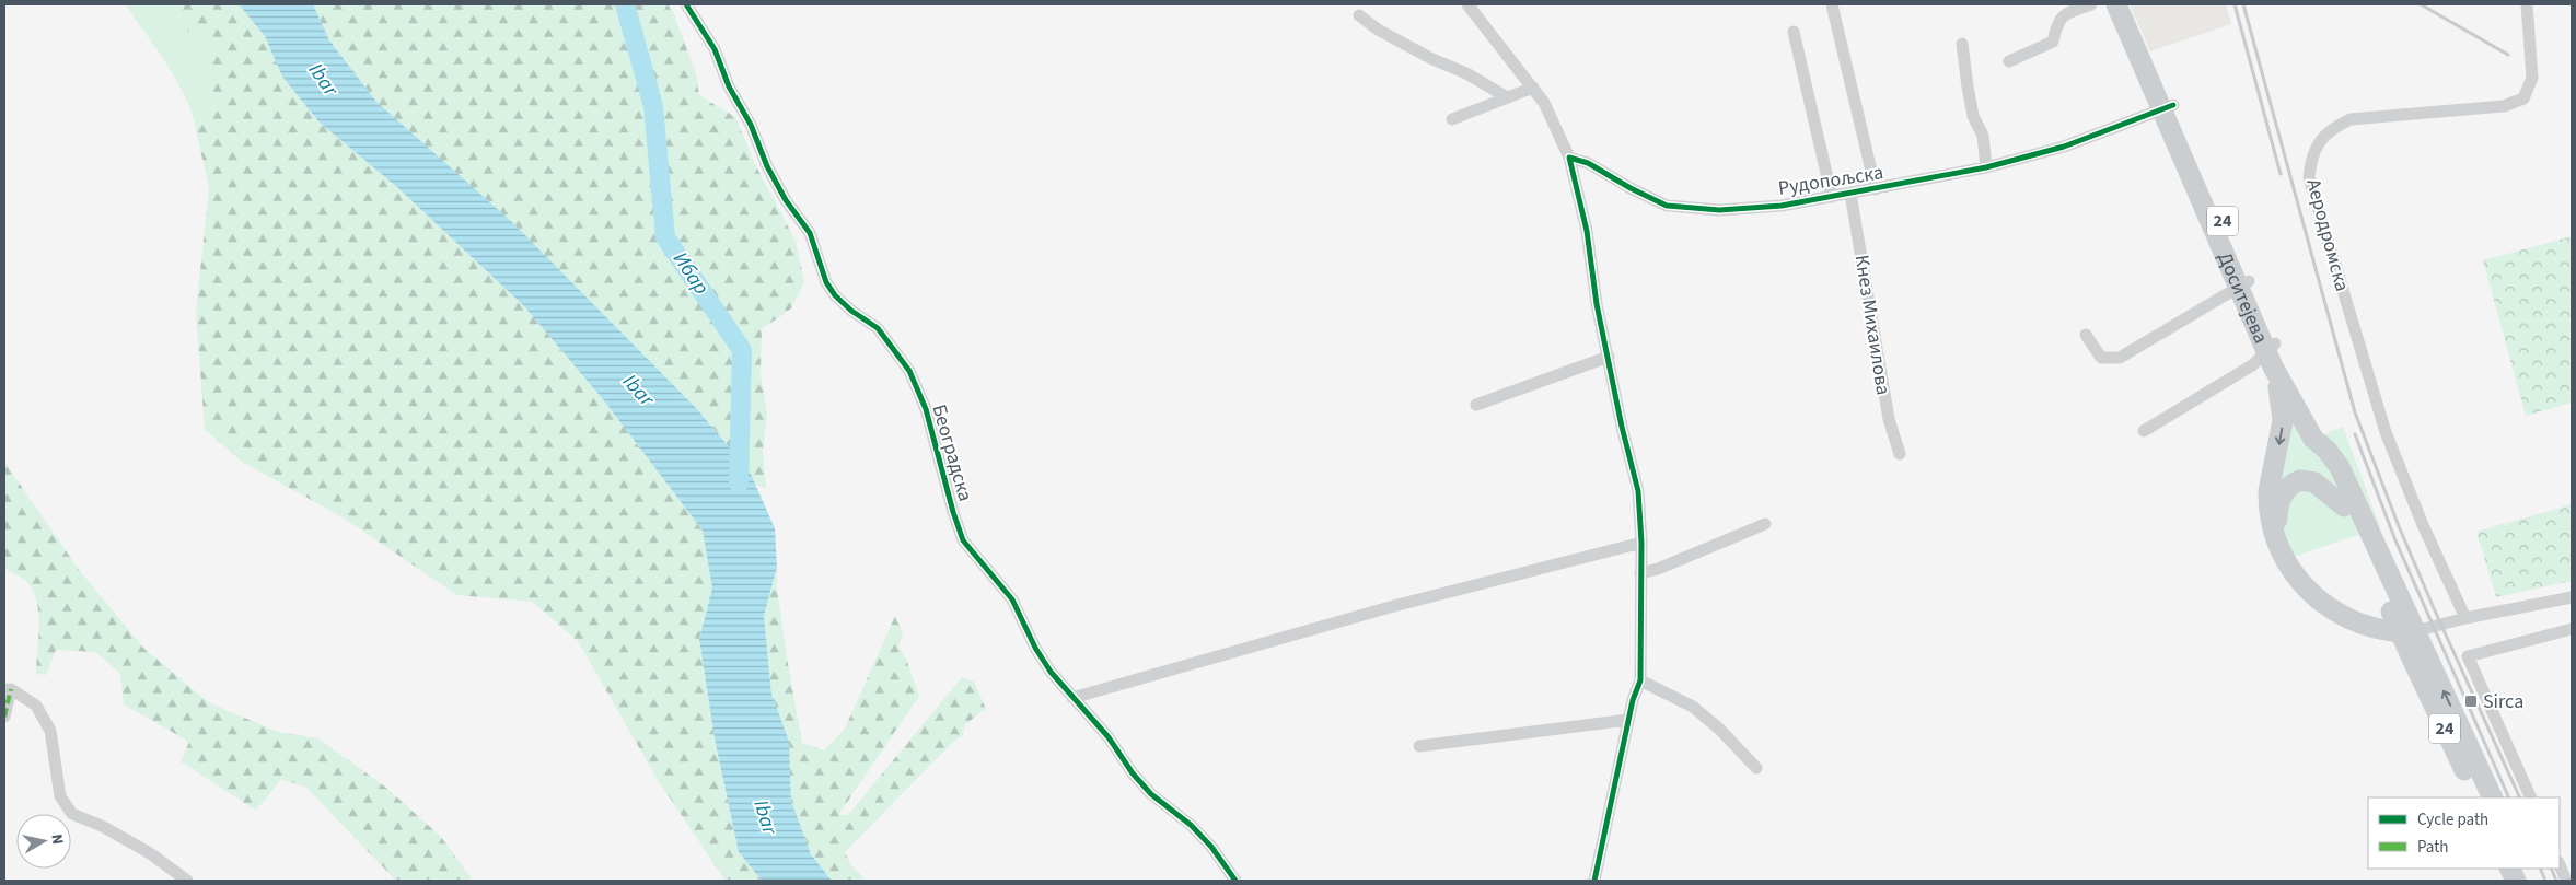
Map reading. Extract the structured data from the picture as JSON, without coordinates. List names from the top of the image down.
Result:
{
  "streets": {
    "main road": ["24", "Доситејева"],
    "street": [
      "Рудопољска",
      "Аеродромска",
      "Кнез Михаилова",
      "Београдска"
    ]
  },
  "crossings": [
    ["Рудопољска", "Доситејева"],
    ["Рудопољска", "Кнез Михаилова"]
  ],
  "water": ["Ibar", "Ибар"],
  "places": {
    "transit": ["Sirca"]
  },
  "legend": ["Cycle path", "Path"],
  "north": "right"
}
